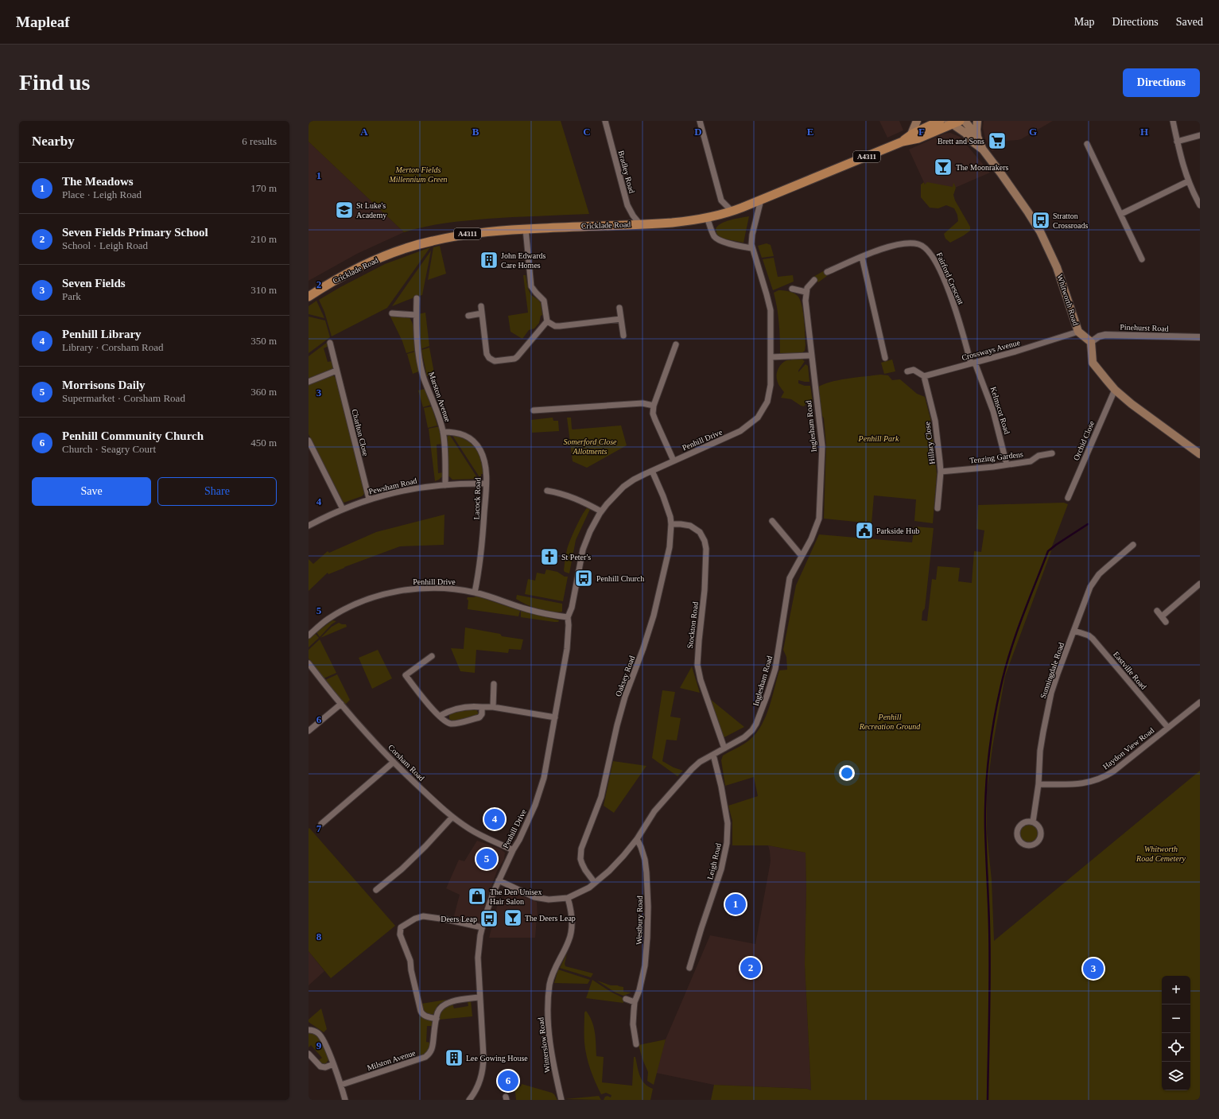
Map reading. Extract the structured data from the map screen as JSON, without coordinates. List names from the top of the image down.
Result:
{
  "streets": {
    "main road": ["A4311", "Cricklade Road", "Whitworth Road"],
    "street": [
      "Bradley Road",
      "Fairford Crescent",
      "Pinehurst Road",
      "Crossways Avenue",
      "Marston Avenue",
      "Kelmscot Road",
      "Inglesham Road",
      "Charlton Close",
      "Penhill Drive",
      "Orchid Close",
      "Hillary Close",
      "Tenzing Gardens",
      "Pewsham Road",
      "Lacock Road",
      "Stockton Road",
      "Sunningdale Road",
      "Eastville Road",
      "Oaksey Road",
      "Haydon View Road",
      "Corsham Road",
      "Leigh Road",
      "Westbury Road",
      "Winterslow Road",
      "Milston Avenue"
    ]
  },
  "crossings": [
    ["Bradley Road", "Cricklade Road"],
    ["Cricklade Road", "Whitworth Road"],
    ["Cricklade Road", "Penhill Drive"],
    ["Fairford Crescent", "Crossways Avenue"],
    ["Fairford Crescent", "Kelmscot Road"],
    ["Whitworth Road", "Pinehurst Road"],
    ["Whitworth Road", "Crossways Avenue"],
    ["Crossways Avenue", "Kelmscot Road"],
    ["Crossways Avenue", "Hillary Close"],
    ["Marston Avenue", "Pewsham Road"],
    ["Marston Avenue", "Lacock Road"],
    ["Kelmscot Road", "Tenzing Gardens"],
    ["Inglesham Road", "Penhill Drive"],
    ["Inglesham Road", "Stockton Road"],
    ["Inglesham Road", "Oaksey Road"],
    ["Inglesham Road", "Leigh Road"],
    ["Inglesham Road", "Westbury Road"],
    ["Inglesham Road", "Winterslow Road"],
    ["Charlton Close", "Pewsham Road"],
    ["Penhill Drive", "Lacock Road"],
    ["Penhill Drive", "Oaksey Road"],
    ["Penhill Drive", "Corsham Road"],
    ["Penhill Drive", "Milston Avenue"],
    ["Hillary Close", "Tenzing Gardens"],
    ["Pewsham Road", "Lacock Road"],
    ["Stockton Road", "Oaksey Road"],
    ["Sunningdale Road", "Eastville Road"],
    ["Sunningdale Road", "Haydon View Road"],
    ["Eastville Road", "Haydon View Road"]
  ],
  "parks": [
    "Merton Fields Millennium Green",
    "Penhill Park",
    "Somerford Close Allotments",
    "Penhill Recreation Ground",
    "Whitworth Road Cemetery"
  ],
  "places": {
    "supermarket": ["Brett and Sons"],
    "bar": ["The Moonrakers", "The Deers Leap"],
    "school or university": ["St Luke's Academy"],
    "bus stop": ["Stratton Crossroads", "Penhill Church", "Deers Leap"],
    "building": ["John Edwards Care Homes", "Lee Gowing House"],
    "public building": ["Parkside Hub"],
    "church": ["St Peter's"],
    "shop": ["The Den Unisex Hair Salon"]
  },
  "page": {
    "header": "Mapleaf",
    "nav": ["Map", "Directions", "Saved"],
    "buttons": [
      "Directions",
      ["Save", "Share"]
    ],
    "title": "Find us",
    "heading": ["Nearby", "6 results"],
    "list": [
      {
        "mark": "1",
        "name": "The Meadows",
        "note": "Place · Leigh Road",
        "value": "170 m"
      },
      {
        "mark": "2",
        "name": "Seven Fields Primary School",
        "note": "School · Leigh Road",
        "value": "210 m"
      },
      {
        "mark": "3",
        "name": "Seven Fields",
        "note": "Park",
        "value": "310 m"
      },
      {
        "mark": "4",
        "name": "Penhill Library",
        "note": "Library · Corsham Road",
        "value": "350 m"
      },
      {
        "mark": "5",
        "name": "Morrisons Daily",
        "note": "Supermarket · Corsham Road",
        "value": "360 m"
      },
      {
        "mark": "6",
        "name": "Penhill Community Church",
        "note": "Church · Seagry Court",
        "value": "450 m"
      }
    ],
    "pins": [
      "4",
      "5",
      "1",
      "2",
      "3",
      "6"
    ],
    "map_buttons": ["+", "−"]
  },
  "grid": {
    "columns": [
      "A",
      "B",
      "C",
      "D",
      "E",
      "F",
      "G",
      "H"
    ],
    "rows": [
      "1",
      "2",
      "3",
      "4",
      "5",
      "6",
      "7",
      "8",
      "9"
    ]
  }
}
